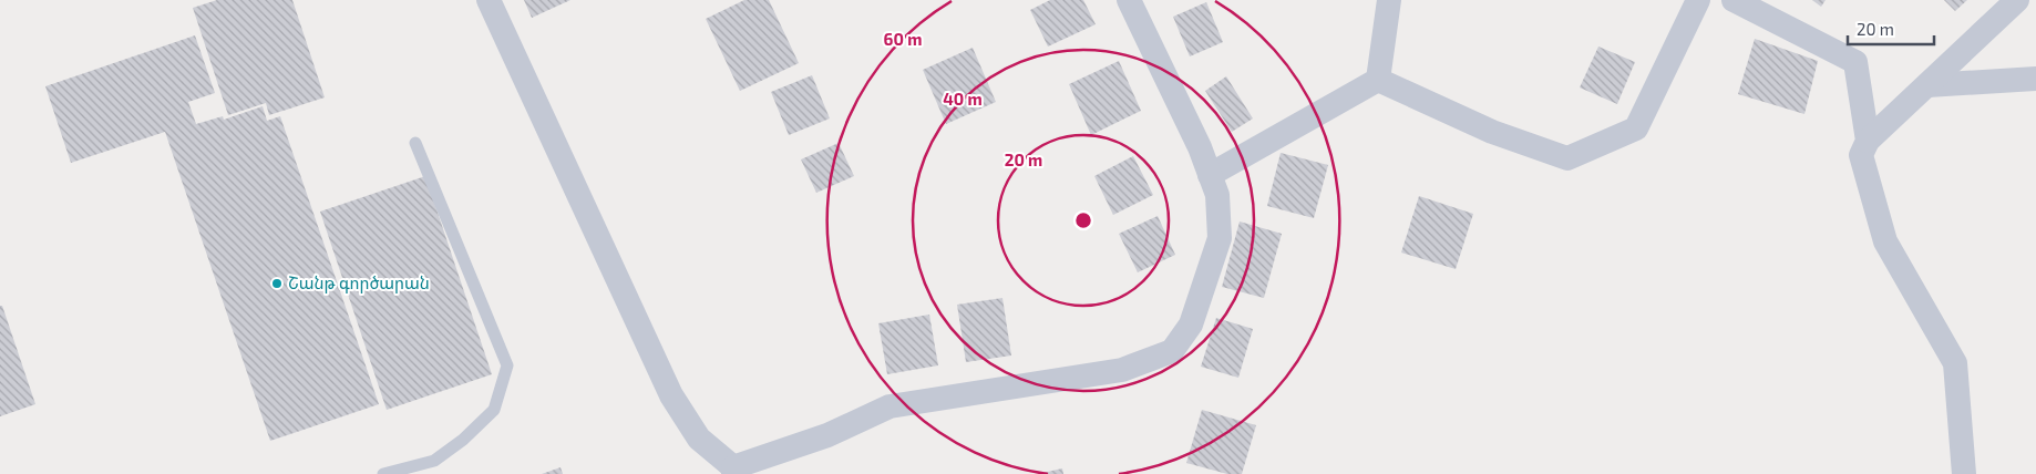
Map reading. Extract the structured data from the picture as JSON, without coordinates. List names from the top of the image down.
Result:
{
  "places": ["Շանթ գործարան"],
  "scale_bar": "20 m",
  "rings": ["60 m", "40 m", "20 m"]
}
